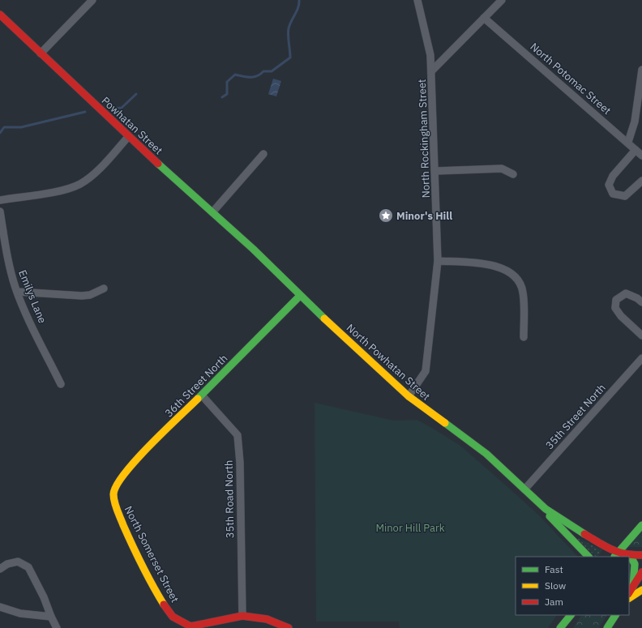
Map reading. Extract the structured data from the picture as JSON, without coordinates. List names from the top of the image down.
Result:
{
  "streets": {
    "street": [
      "North Potomac Street",
      "Powhatan Street",
      "North Rockingham Street",
      "Emilys Lane",
      "North Powhatan Street",
      "36th Street North",
      "35th Street North",
      "35th Road North",
      "North Somerset Street"
    ]
  },
  "crossings": [
    ["North Potomac Street", "North Rockingham Street"],
    ["Powhatan Street", "North Powhatan Street"],
    ["North Rockingham Street", "North Powhatan Street"],
    ["North Powhatan Street", "36th Street North"],
    ["North Powhatan Street", "35th Street North"],
    ["36th Street North", "35th Road North"],
    ["36th Street North", "North Somerset Street"],
    ["35th Road North", "North Somerset Street"]
  ],
  "parks": ["Minor Hill Park"],
  "places": {
    "place": ["Minor's Hill"]
  },
  "legend": ["Fast", "Slow", "Jam"]
}
